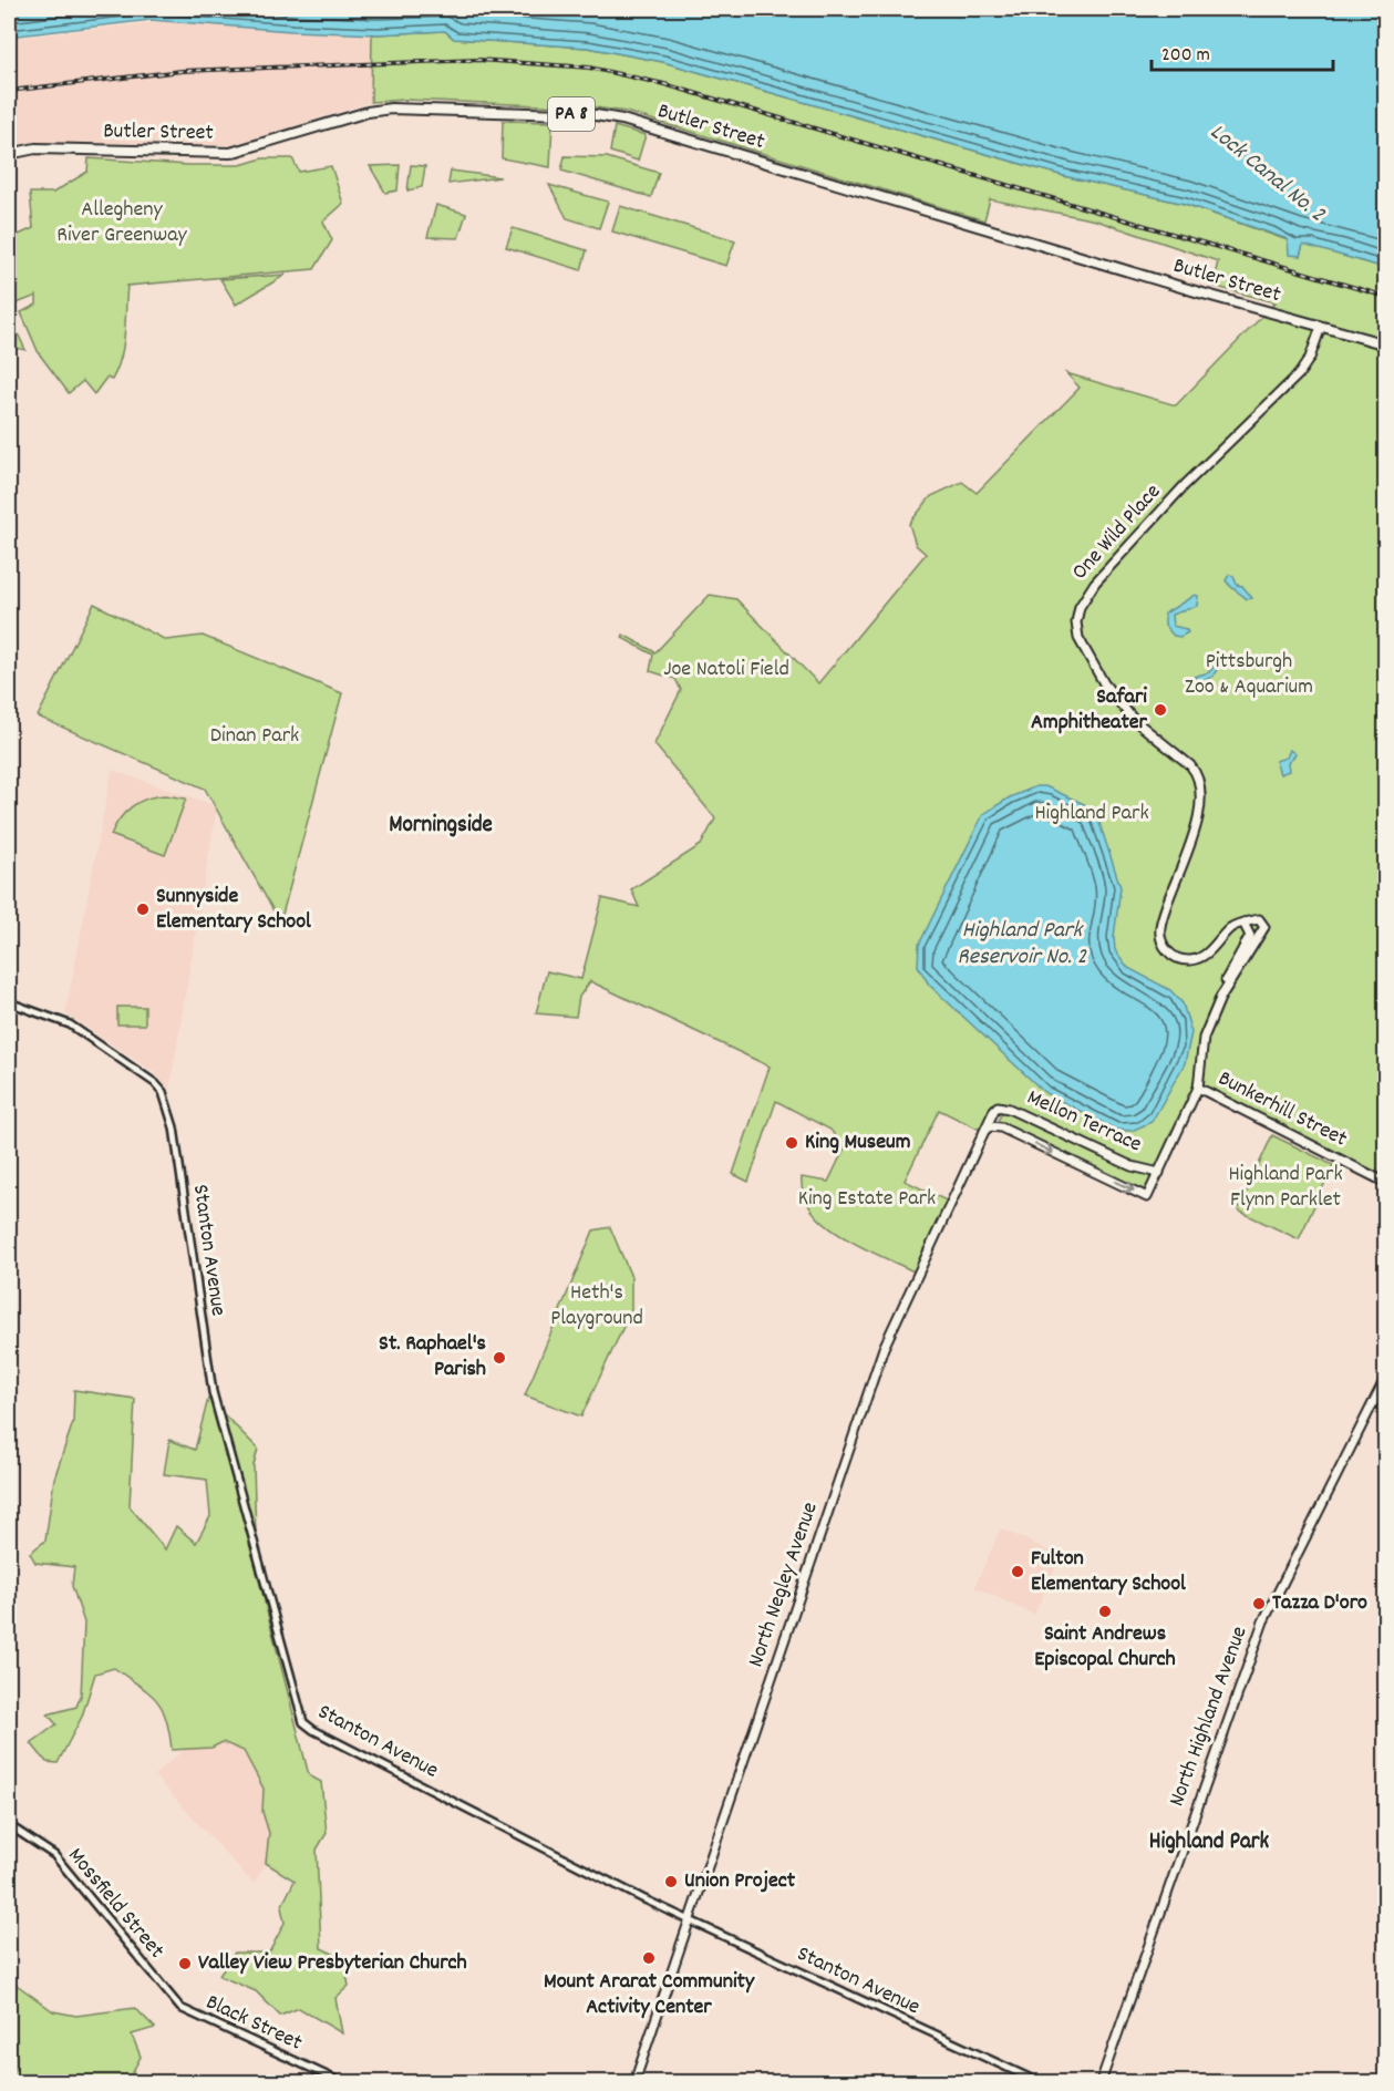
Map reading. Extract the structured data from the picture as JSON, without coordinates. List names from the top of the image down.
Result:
{
  "streets": {
    "highway": ["PA 8", "Butler Street"],
    "main road": [
      "One Wild Place",
      "Bunkerhill Street",
      "Mellon Terrace",
      "North Negley Avenue",
      "North Highland Avenue"
    ],
    "street": ["Stanton Avenue", "Mossfield Street", "Black Street"]
  },
  "crossings": [
    ["Butler Street", "One Wild Place"],
    ["One Wild Place", "Bunkerhill Street"],
    ["One Wild Place", "Mellon Terrace"],
    ["Mellon Terrace", "North Negley Avenue"],
    ["Stanton Avenue", "North Negley Avenue"],
    ["Mossfield Street", "Black Street"]
  ],
  "districts": ["Morningside", "Highland Park"],
  "water": ["Lock Canal No. 2", "Highland Park Reservoir No. 2"],
  "parks": [
    "Allegheny River Greenway",
    "Pittsburgh Zoo & Aquarium",
    "Joe Natoli Field",
    "Dinan Park",
    "Highland Park",
    "Highland Park Flynn Parklet",
    "King Estate Park",
    "Heth's Playground"
  ],
  "places": [
    "Safari Amphitheater",
    "Sunnyside Elementary School",
    "King Museum",
    "St. Raphael's Parish",
    "Fulton Elementary School",
    "Tazza D'oro",
    "Saint Andrews Episcopal Church",
    "Union Project",
    "Mount Ararat Community Activity Center",
    "Valley View Presbyterian Church"
  ],
  "scale_bar": "200 m"
}
